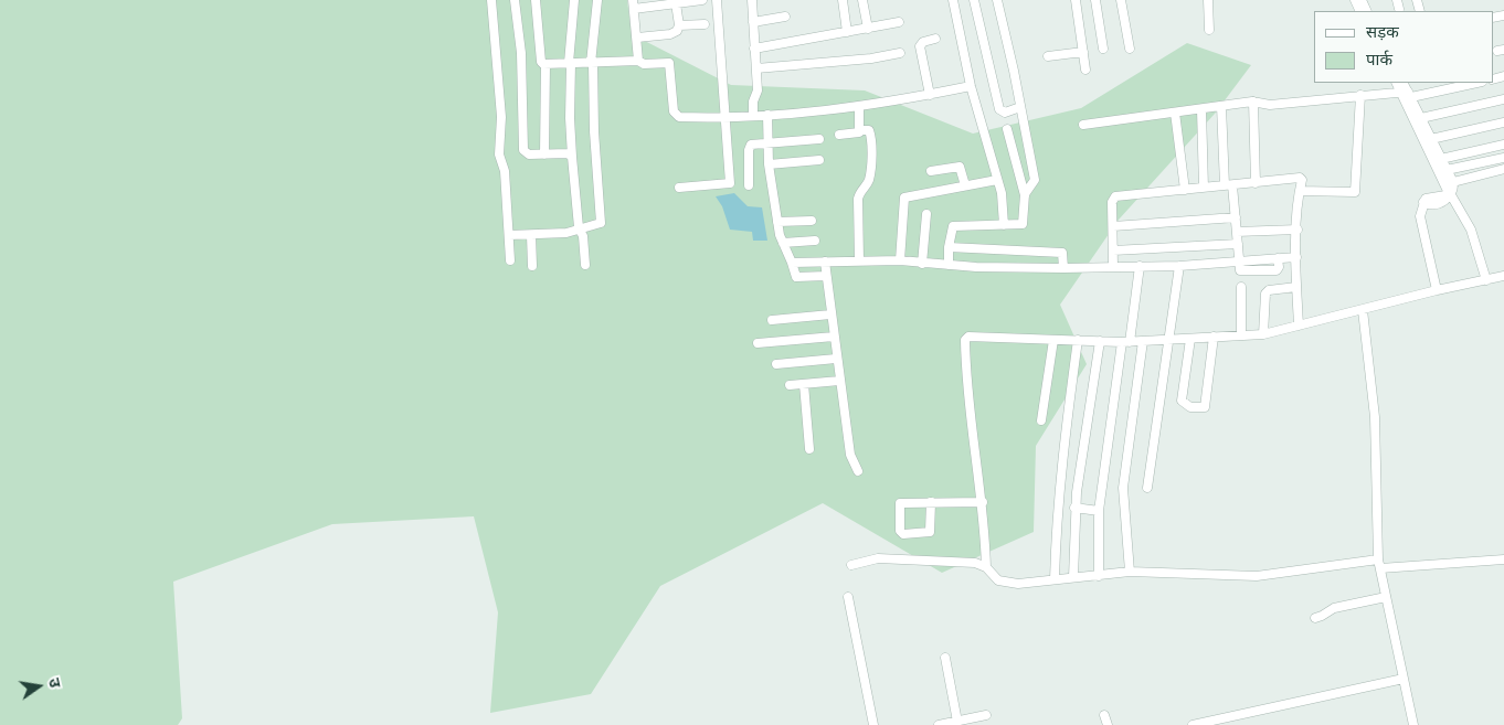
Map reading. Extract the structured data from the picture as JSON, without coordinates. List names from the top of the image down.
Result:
{
  "legend": ["सड़क", "पार्क"],
  "north": "right"
}
